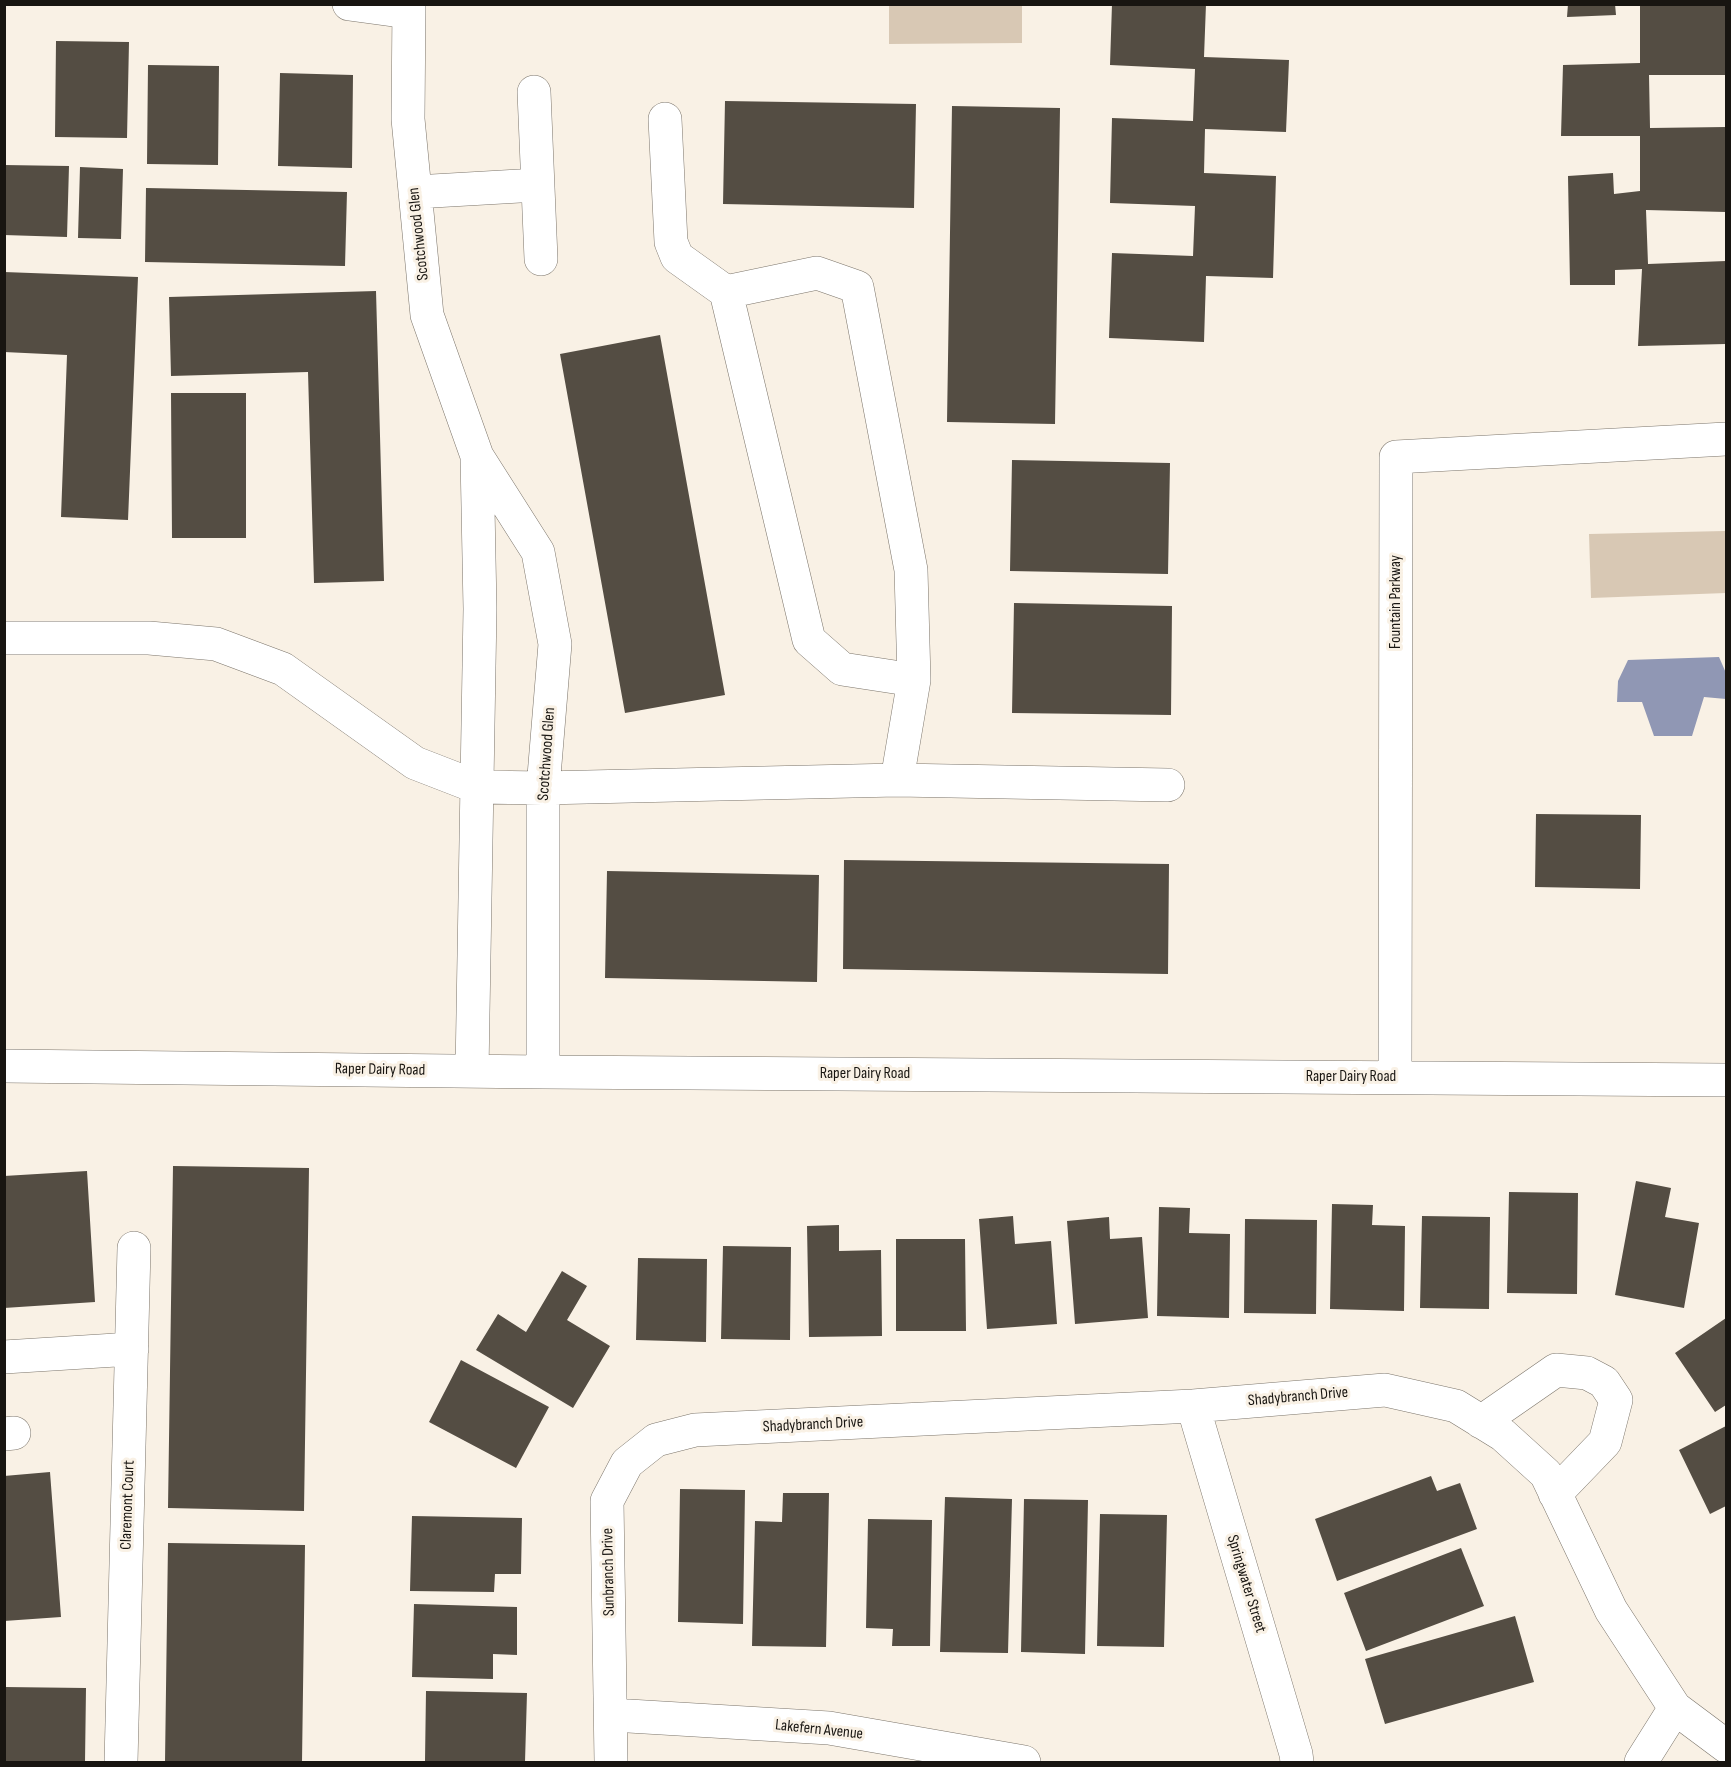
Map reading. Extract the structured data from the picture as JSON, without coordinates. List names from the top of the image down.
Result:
{
  "streets": {
    "street": [
      "Scotchwood Glen",
      "Fountain Parkway",
      "Raper Dairy Road",
      "Shadybranch Drive",
      "Claremont Court",
      "Sunbranch Drive",
      "Springwater Street",
      "Lakefern Avenue"
    ]
  },
  "crossings": [
    ["Scotchwood Glen", "Raper Dairy Road"],
    ["Fountain Parkway", "Raper Dairy Road"],
    ["Shadybranch Drive", "Sunbranch Drive"],
    ["Shadybranch Drive", "Springwater Street"],
    ["Sunbranch Drive", "Lakefern Avenue"]
  ]
}
